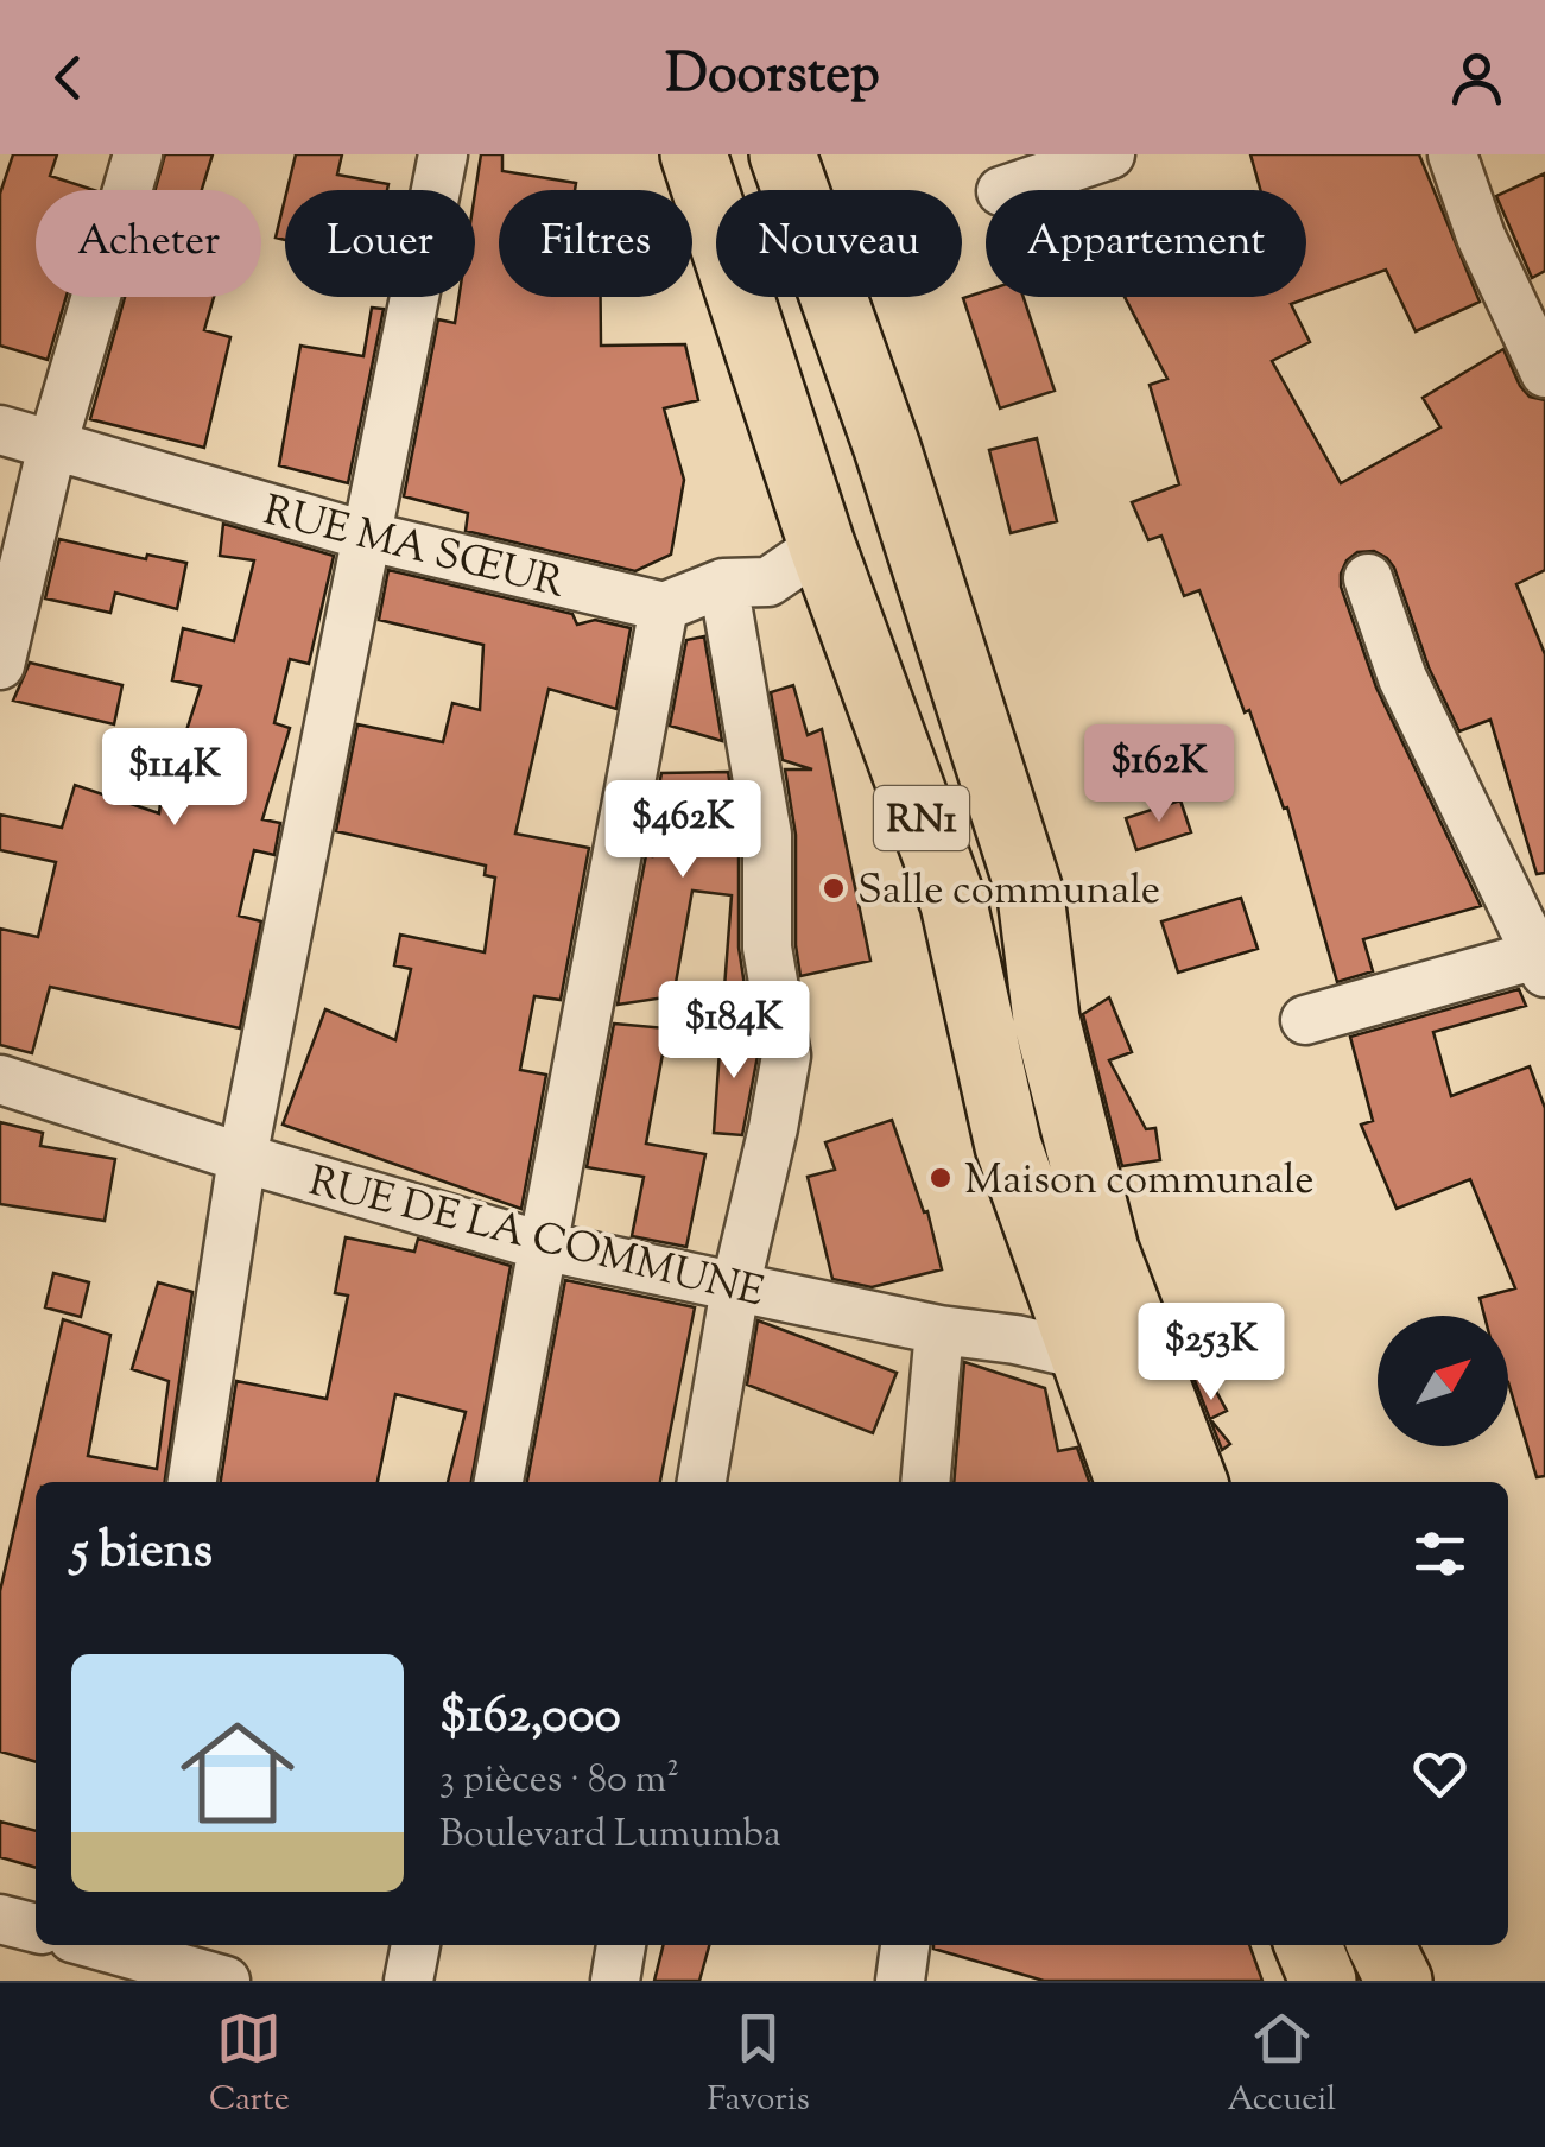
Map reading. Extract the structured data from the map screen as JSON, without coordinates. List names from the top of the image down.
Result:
{
  "streets": {
    "highway": ["RN1"],
    "street": ["RUE MA SŒUR", "RUE DE LA COMMUNE"]
  },
  "crossings": [
    ["RN1", "RUE DE LA COMMUNE"]
  ],
  "places": ["Salle communale", "Maison communale"],
  "north": "top right",
  "page": {
    "header": "Doorstep",
    "chip": [
      "Acheter",
      "Louer",
      "Filtres",
      "Nouveau",
      "Appartement"
    ],
    "price": [
      "$162K",
      "$114K",
      "$462K",
      "$184K",
      "$253K"
    ],
    "heading": "5 biens",
    "list": [
      {
        "name": "$162,000",
        "note": "3 pièces · 80 m² · Boulevard Lumumba"
      }
    ],
    "tabs": ["Carte", "Favoris", "Accueil"]
  }
}
